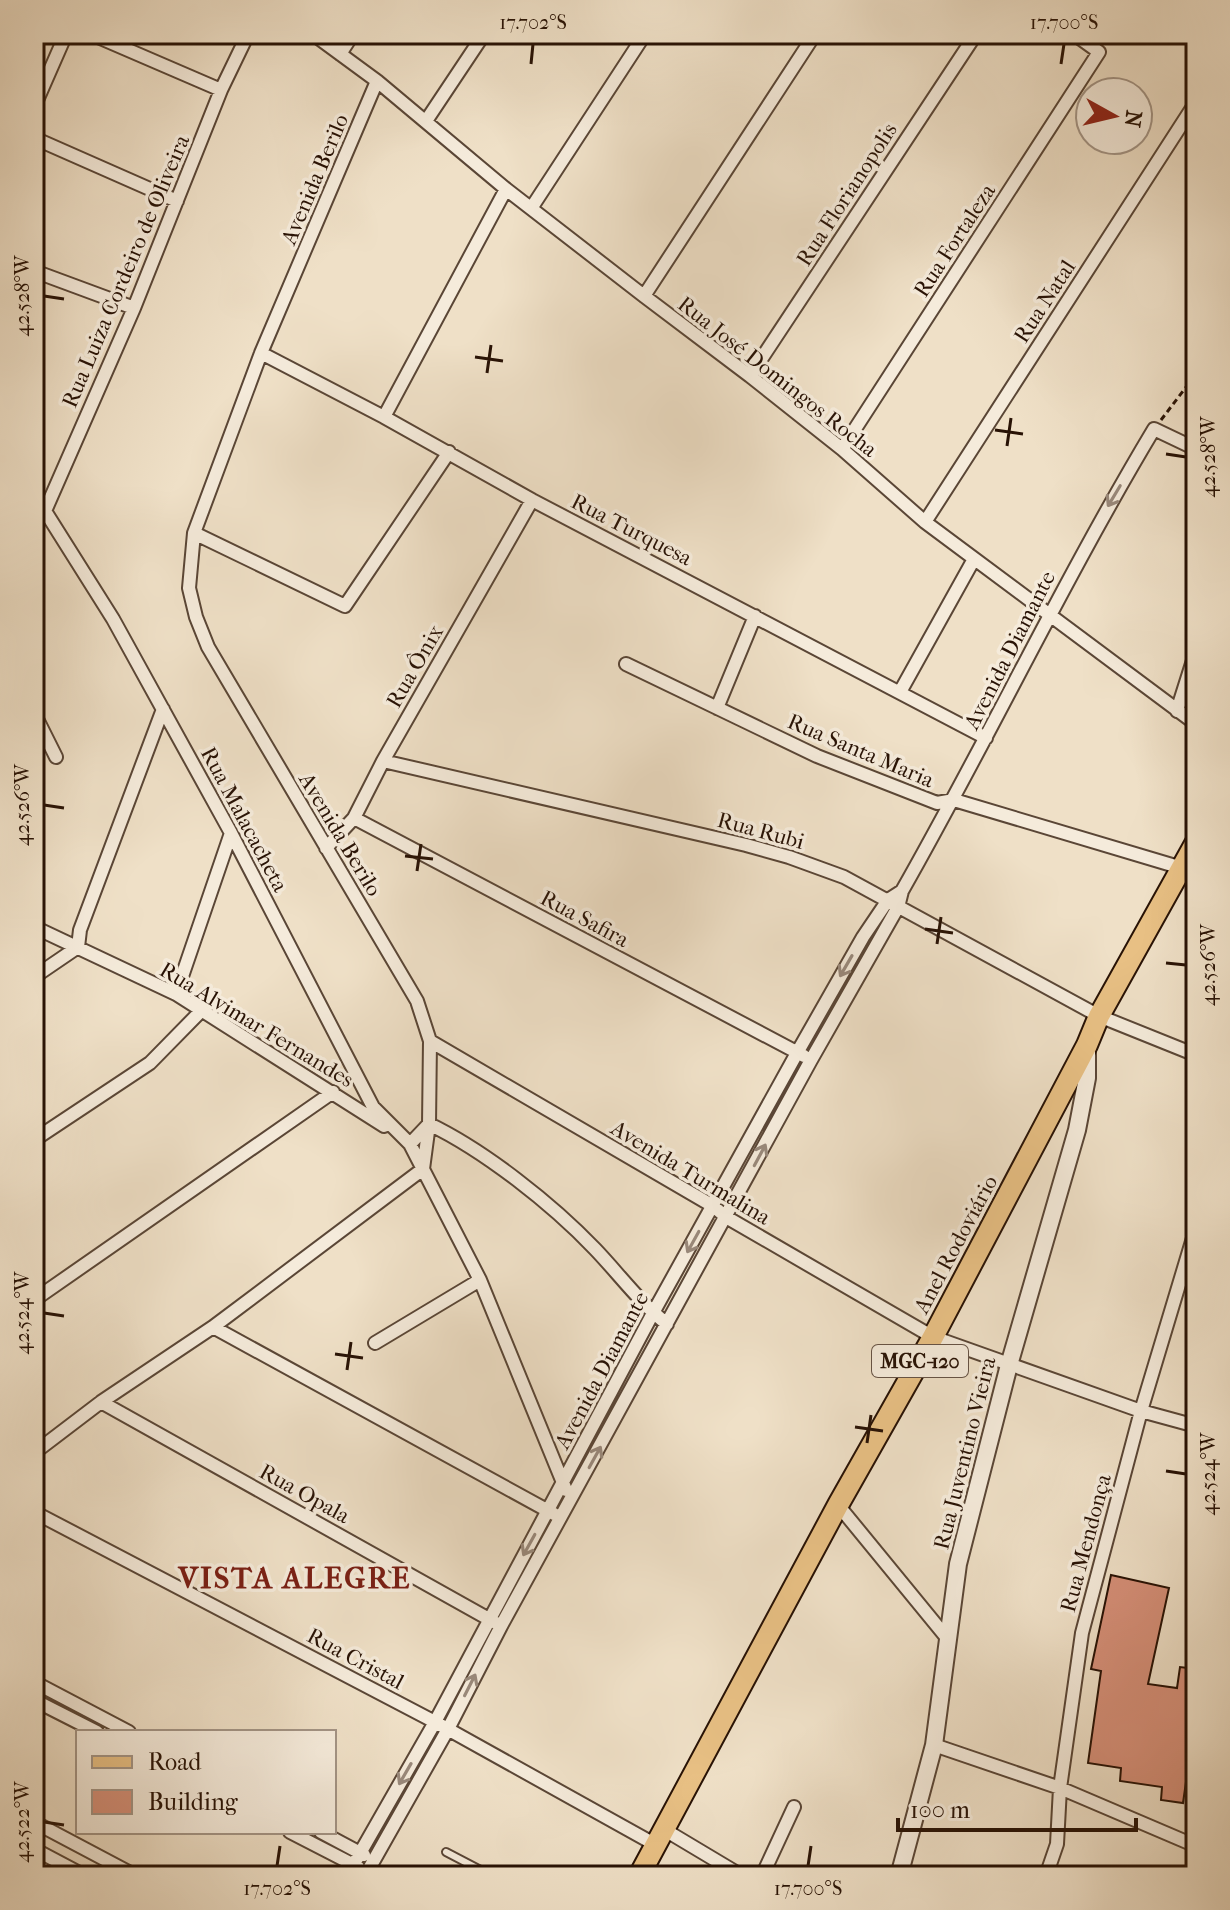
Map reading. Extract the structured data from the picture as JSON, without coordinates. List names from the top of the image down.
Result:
{
  "streets": {
    "main road": ["Anel Rodoviário", "MGC-120"],
    "street": [
      "Avenida Berilo",
      "Rua Florianopolis",
      "Rua Fortaleza",
      "Rua Luiza Cordeiro de Oliveira",
      "Rua Natal",
      "Rua José Domingos Rocha",
      "Rua Turquesa",
      "Avenida Diamante",
      "Rua Ônix",
      "Rua Santa Maria",
      "Rua Malacacheta",
      "Rua Rubi",
      "Rua Safira",
      "Rua Alvimar Fernandes",
      "Avenida Turmalina",
      "Rua Juventino Vieira",
      "Rua Opala",
      "Rua Mendonça",
      "Rua Cristal"
    ]
  },
  "crossings": [
    ["Avenida Berilo", "Rua José Domingos Rocha"],
    ["Avenida Berilo", "Rua Turquesa"],
    ["Avenida Berilo", "Rua Ônix"],
    ["Avenida Berilo", "Avenida Turmalina"],
    ["Rua Florianopolis", "Rua José Domingos Rocha"],
    ["Rua Fortaleza", "Rua José Domingos Rocha"],
    ["Rua Luiza Cordeiro de Oliveira", "Rua Malacacheta"],
    ["Rua Natal", "Rua José Domingos Rocha"],
    ["Rua José Domingos Rocha", "Avenida Diamante"],
    ["Rua Turquesa", "Avenida Diamante"],
    ["Rua Turquesa", "Rua Ônix"],
    ["Avenida Diamante", "Rua Santa Maria"],
    ["Avenida Diamante", "Rua Rubi"],
    ["Avenida Diamante", "Rua Safira"],
    ["Avenida Diamante", "Avenida Turmalina"],
    ["Avenida Diamante", "Rua Opala"],
    ["Avenida Diamante", "Rua Cristal"],
    ["Rua Ônix", "Rua Rubi"],
    ["Rua Ônix", "Rua Safira"],
    ["Rua Santa Maria", "Anel Rodoviário"],
    ["Rua Malacacheta", "Rua Alvimar Fernandes"],
    ["Rua Rubi", "Anel Rodoviário"],
    ["Avenida Turmalina", "Anel Rodoviário"],
    ["Avenida Turmalina", "Rua Juventino Vieira"],
    ["Avenida Turmalina", "Rua Mendonça"],
    ["Anel Rodoviário", "Rua Juventino Vieira"],
    ["Anel Rodoviário", "Rua Cristal"]
  ],
  "districts": ["VISTA ALEGRE"],
  "legend": ["Road", "Building"],
  "scale_bar": "100 m",
  "north": "right",
  "coordinates": [
    "17.702°S",
    "17.700°S",
    "42.528°W",
    "42.526°W",
    "42.524°W",
    "42.522°W"
  ]
}
